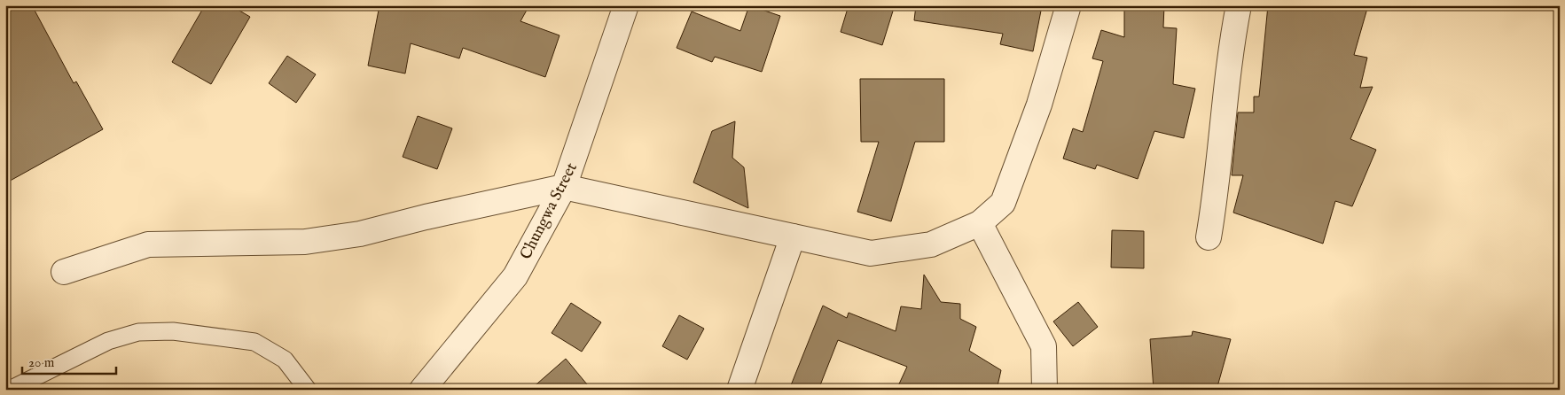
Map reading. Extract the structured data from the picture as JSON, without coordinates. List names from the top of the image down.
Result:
{
  "streets": {
    "street": ["Chungwa Street"]
  },
  "scale_bar": "20 m"
}
